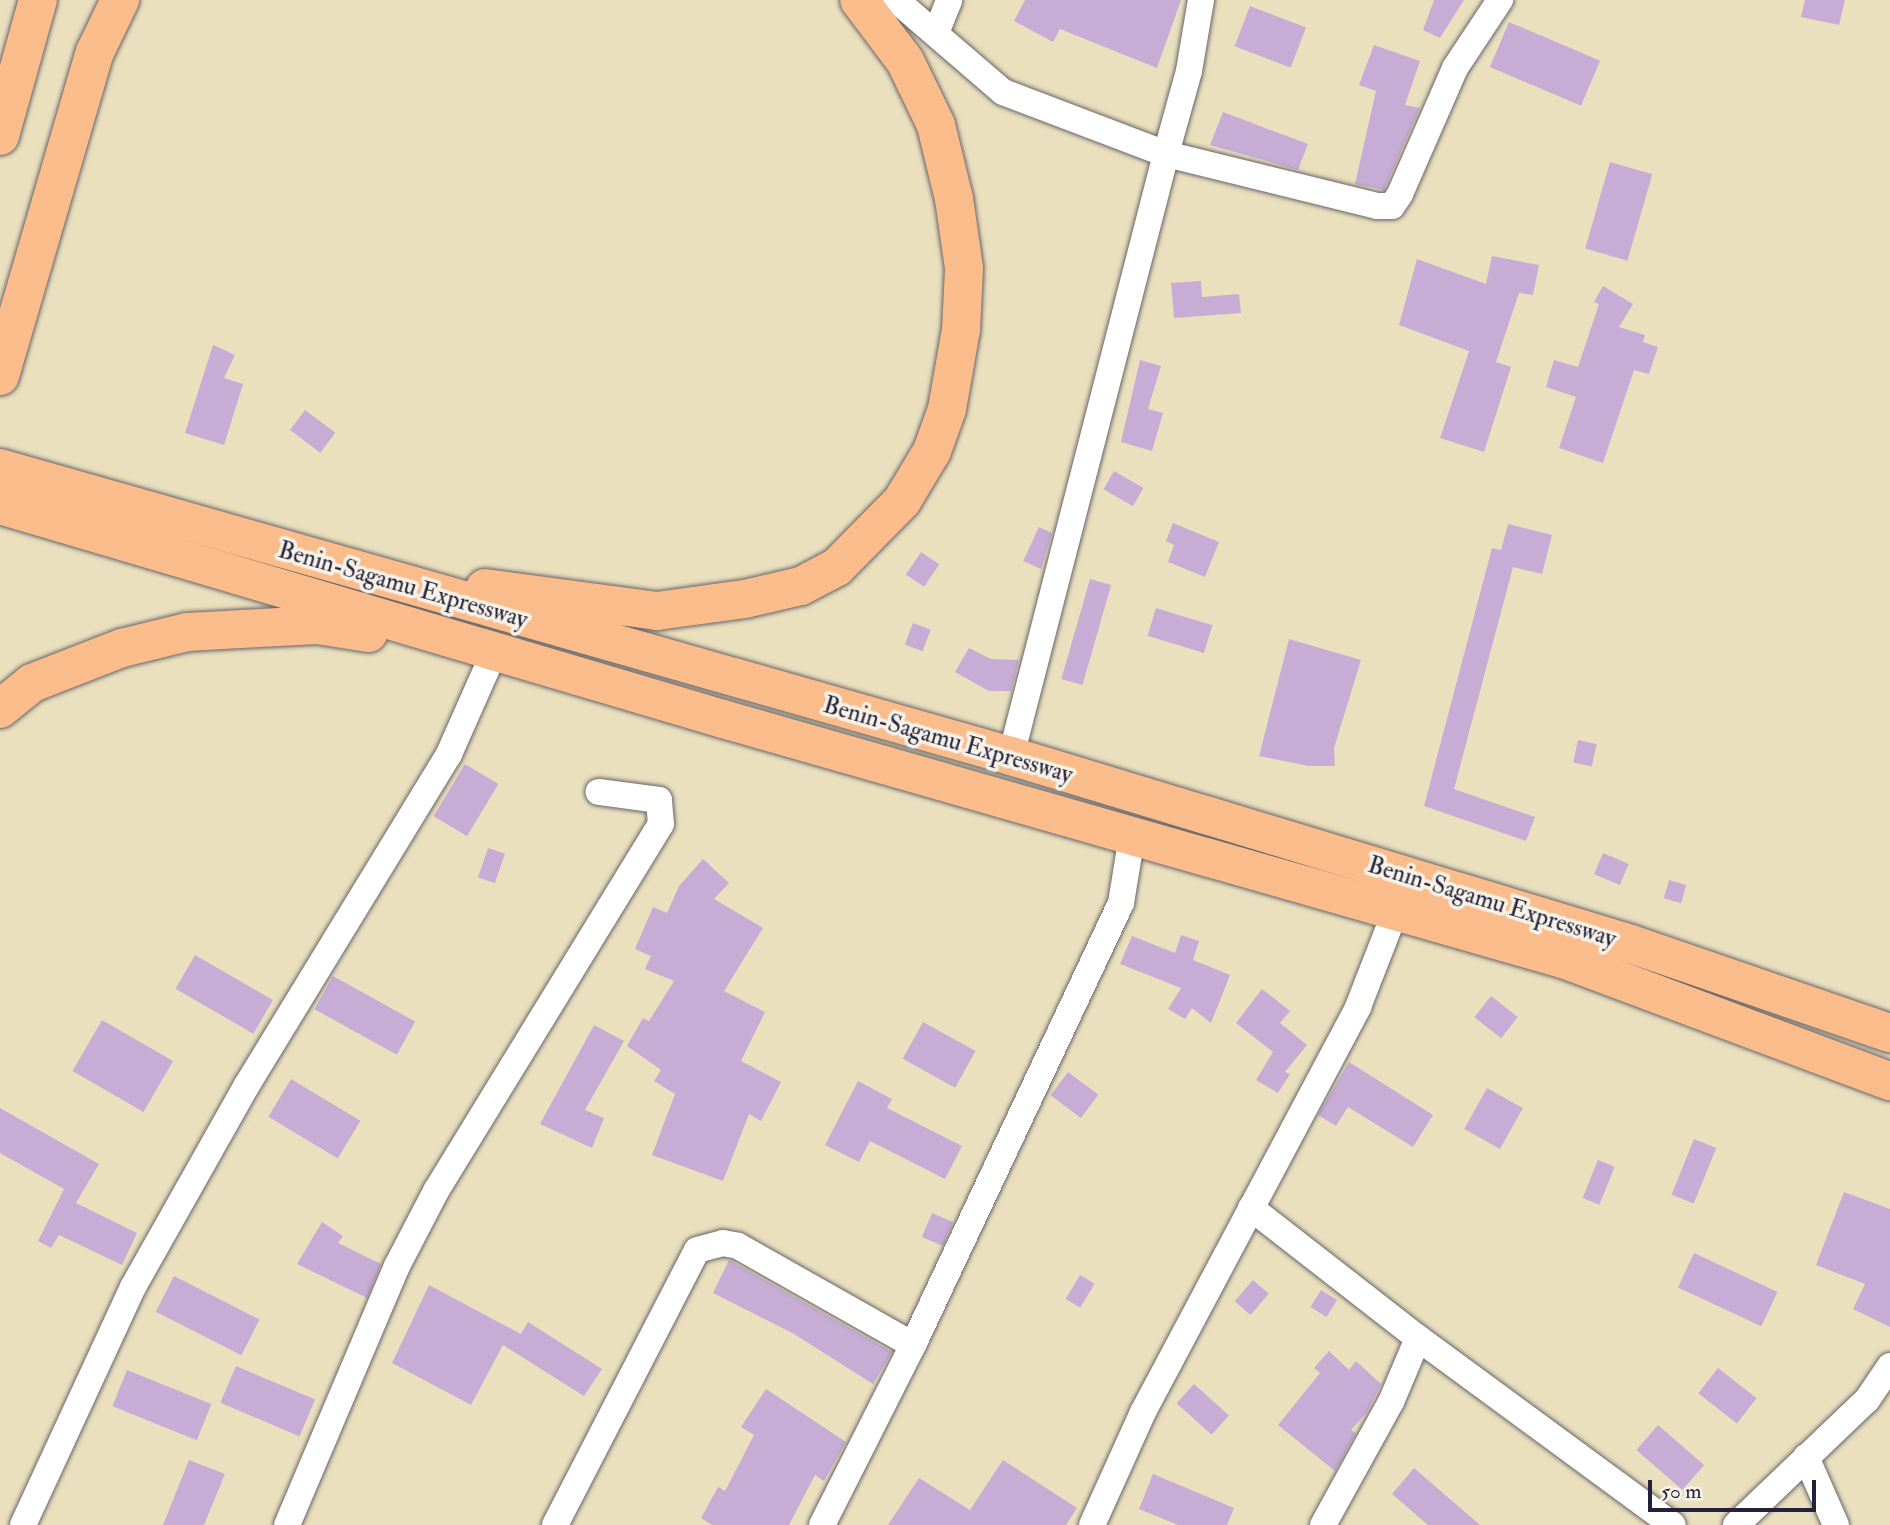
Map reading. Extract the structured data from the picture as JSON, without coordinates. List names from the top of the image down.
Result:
{
  "streets": {
    "highway": ["Benin-Sagamu Expressway"]
  },
  "scale_bar": "50 m"
}
